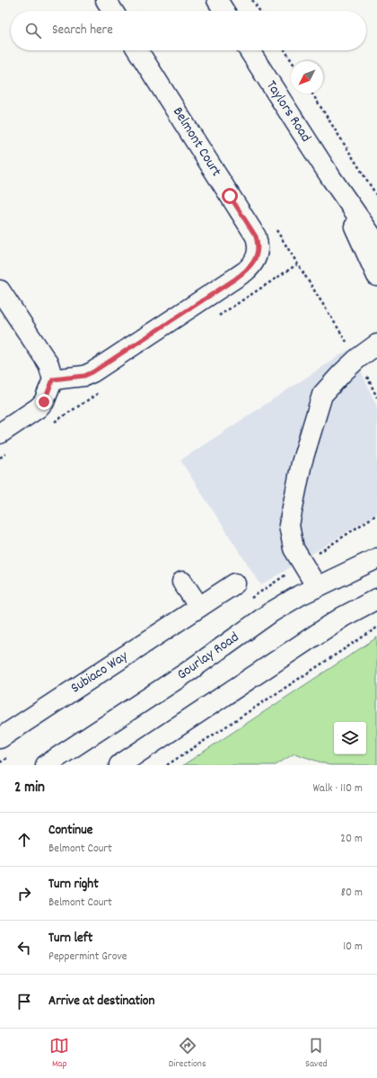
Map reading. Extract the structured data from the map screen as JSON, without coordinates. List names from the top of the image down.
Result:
{
  "streets": {
    "main road": [
      "Taylors Road",
      "Belmont Court",
      "Gourlay Road",
      "Subiaco Way"
    ]
  },
  "north": "bottom left",
  "page": {
    "search": "Search here",
    "heading": ["2 min", "Walk · 110 m"],
    "list": [
      ["Continue", "Belmont Court", "20 m"],
      ["Turn right", "Belmont Court", "80 m"],
      ["Turn left", "Peppermint Grove", "10 m"],
      "Arrive at destination"
    ],
    "nav": ["Map", "Directions", "Saved"]
  }
}
